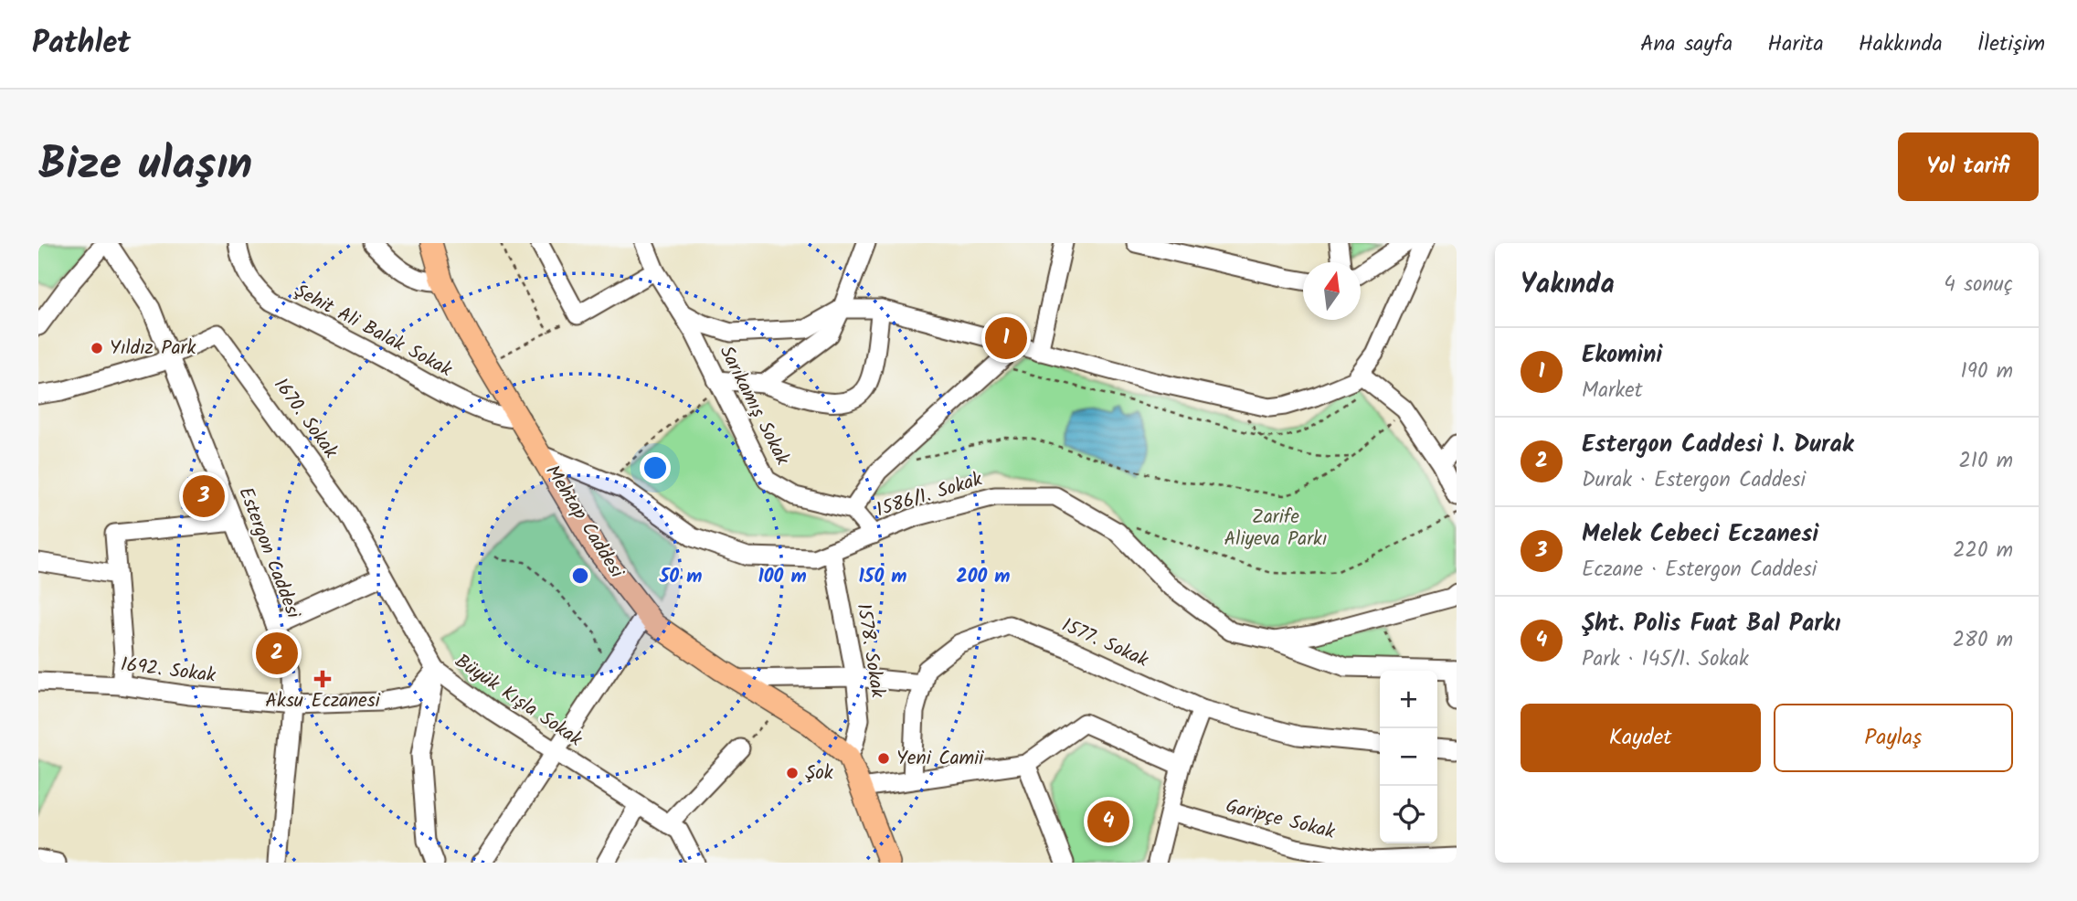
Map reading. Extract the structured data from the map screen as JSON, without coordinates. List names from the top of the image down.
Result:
{
  "streets": {
    "main road": ["Mehtap Caddesi"],
    "street": [
      "Şehit Ali Balak Sokak",
      "Sarıkamış Sokak",
      "1670. Sokak",
      "1586/1. Sokak",
      "Estergon Caddesi",
      "1577. Sokak",
      "1578. Sokak",
      "1692. Sokak",
      "Büyük Kışla Sokak",
      "Garipçe Sokak"
    ]
  },
  "crossings": [
    ["Şehit Ali Balak Sokak", "Mehtap Caddesi"],
    ["1670. Sokak", "Estergon Caddesi"],
    ["1586/1. Sokak", "Mehtap Caddesi"],
    ["1586/1. Sokak", "1578. Sokak"],
    ["Mehtap Caddesi", "1578. Sokak"],
    ["Estergon Caddesi", "1692. Sokak"],
    ["Estergon Caddesi", "Büyük Kışla Sokak"],
    ["1692. Sokak", "Büyük Kışla Sokak"]
  ],
  "parks": ["Zarife Aliyeva Parkı"],
  "places": {
    "other": ["Yıldız Park", "Yeni Camii", "Şok"],
    "health": ["Aksu Eczanesi"]
  },
  "north": "top",
  "page": {
    "header": "Pathlet",
    "nav": [
      "Ana sayfa",
      "Harita",
      "Hakkında",
      "İletişim"
    ],
    "title": "Bize ulaşın",
    "buttons": [
      "Yol tarifi",
      ["Kaydet", "Paylaş"]
    ],
    "heading": ["Yakında", "4 sonuç"],
    "pins": [
      "1",
      "3",
      "2",
      "4"
    ],
    "list": [
      {
        "mark": "1",
        "name": "Ekomini",
        "note": "Market",
        "value": "190 m"
      },
      {
        "mark": "2",
        "name": "Estergon Caddesi 1. Durak",
        "note": "Durak · Estergon Caddesi",
        "value": "210 m"
      },
      {
        "mark": "3",
        "name": "Melek Cebeci Eczanesi",
        "note": "Eczane · Estergon Caddesi",
        "value": "220 m"
      },
      {
        "mark": "4",
        "name": "Şht. Polis Fuat Bal Parkı",
        "note": "Park · 145/1. Sokak",
        "value": "280 m"
      }
    ],
    "map_buttons": ["+", "−"]
  },
  "rings": [
    "50 m",
    "100 m",
    "150 m",
    "200 m"
  ]
}
